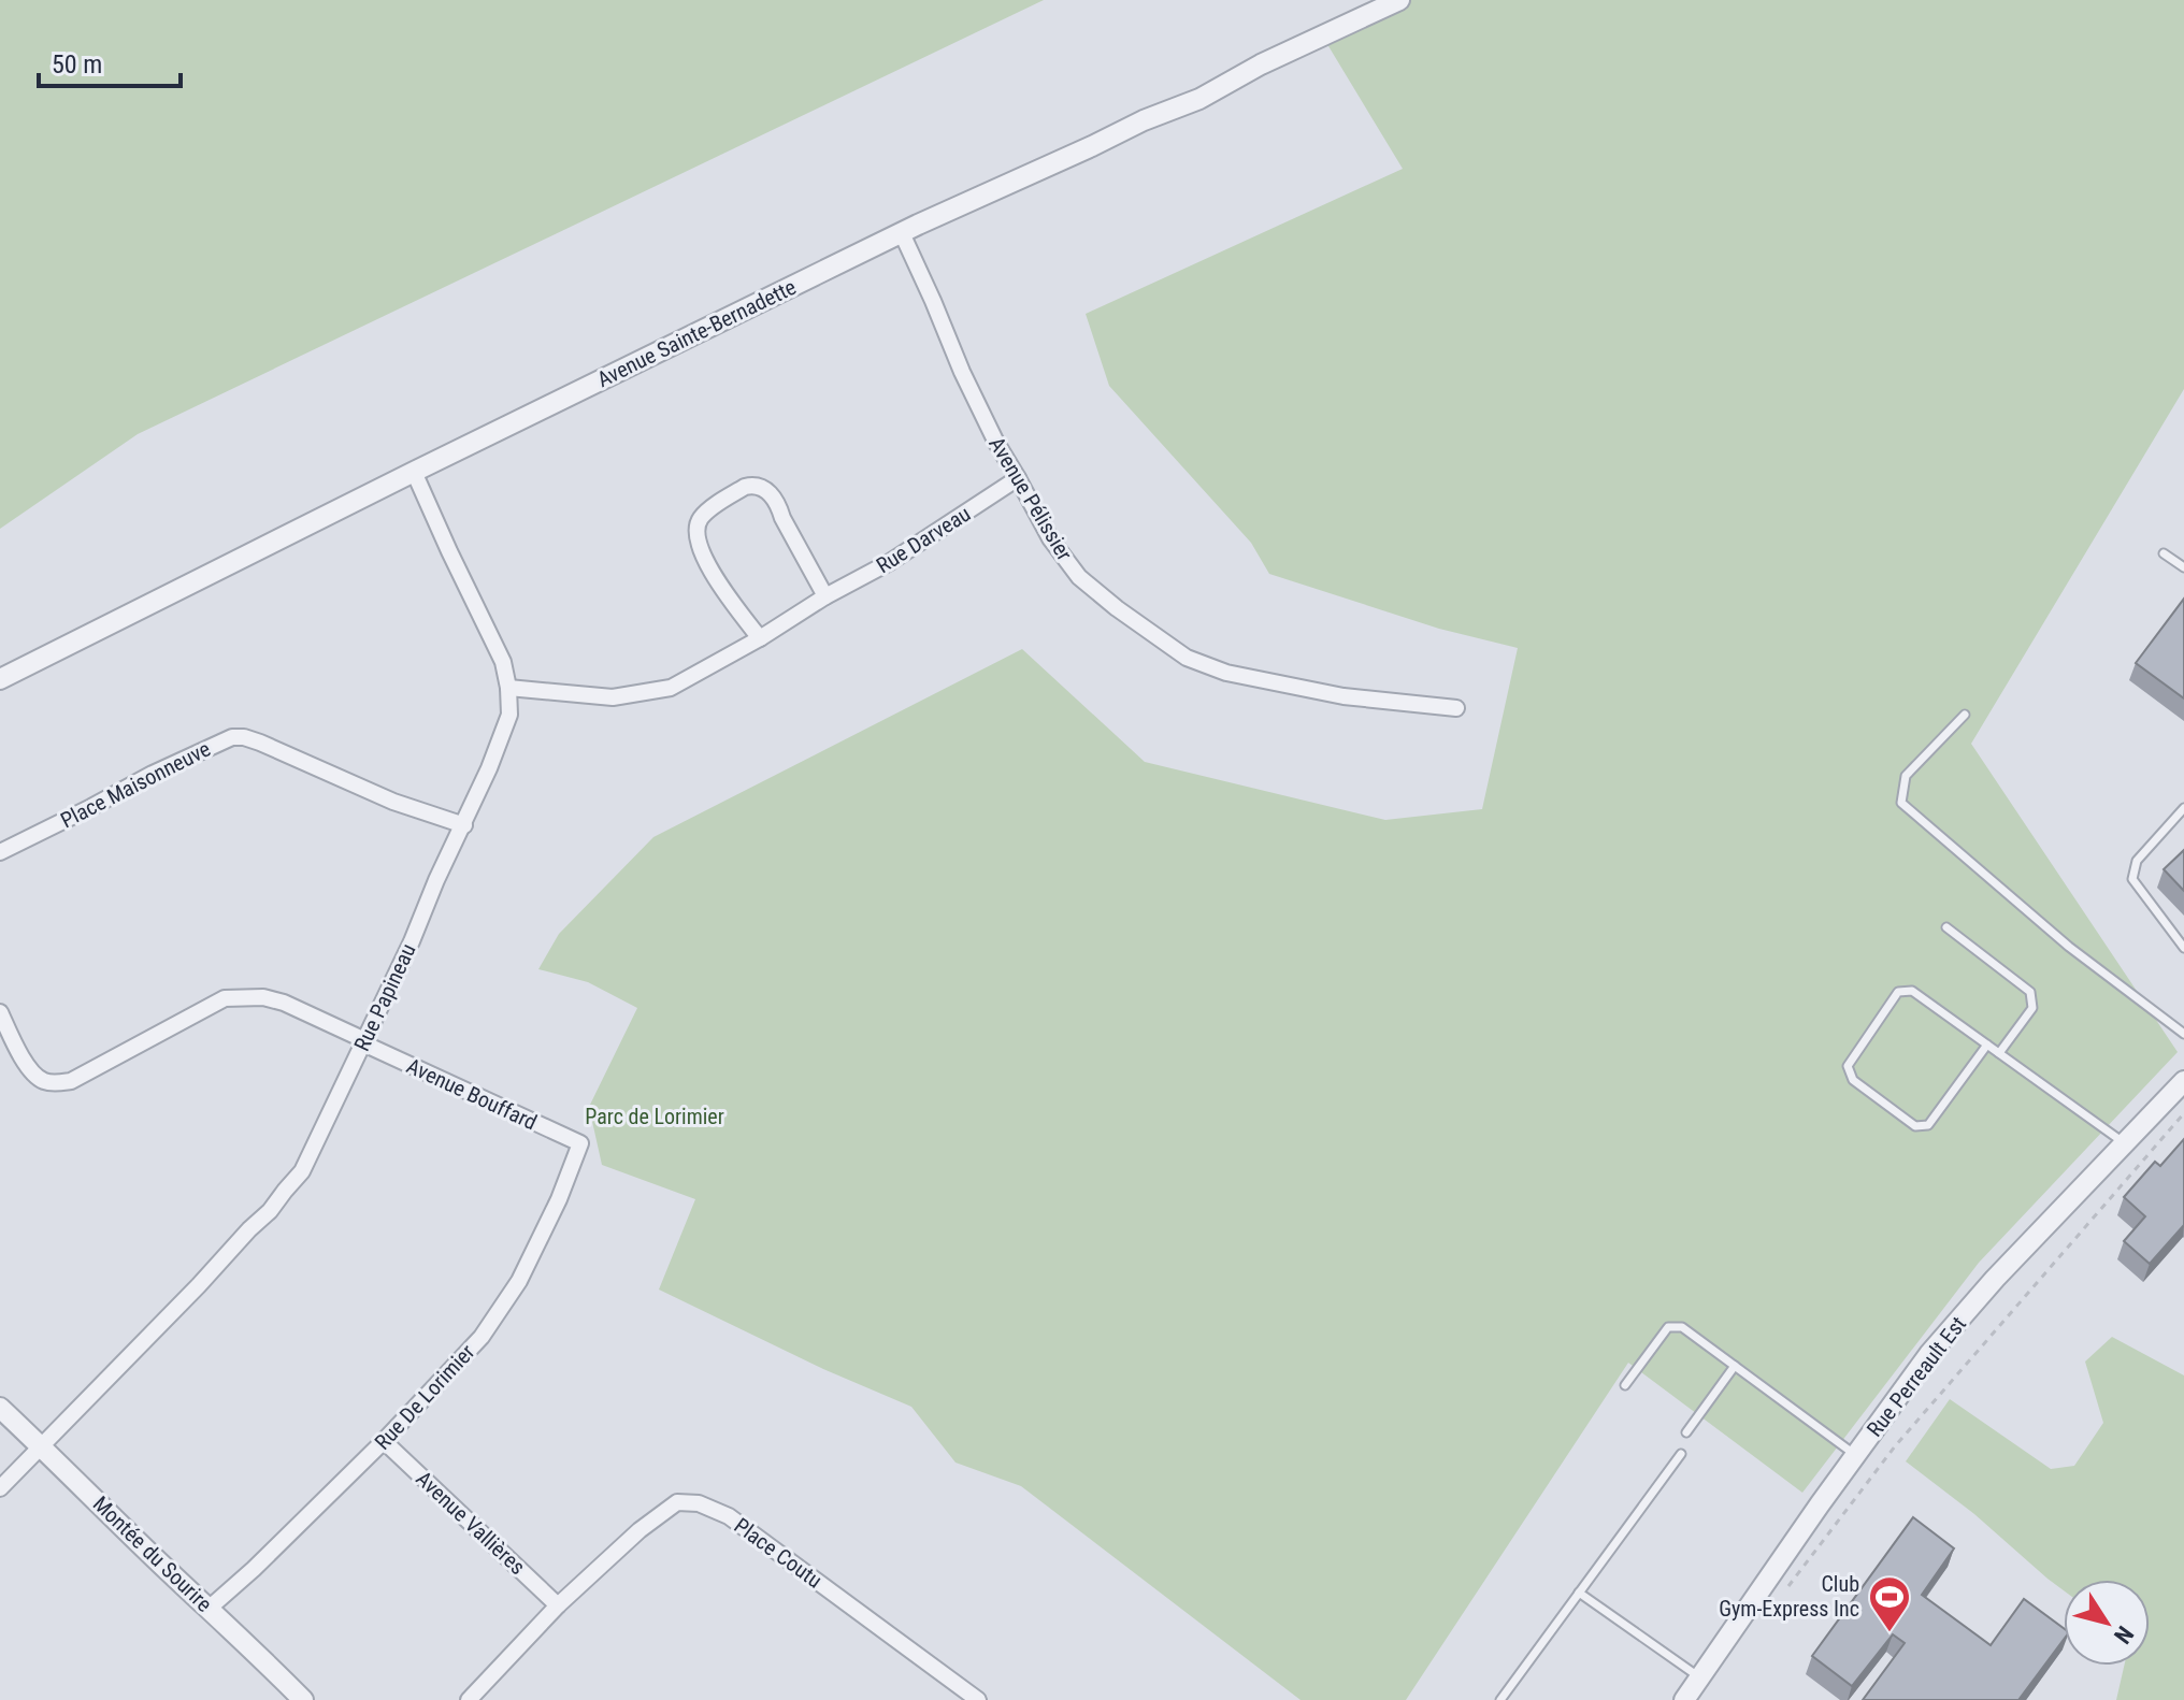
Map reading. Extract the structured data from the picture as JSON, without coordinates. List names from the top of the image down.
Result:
{
  "streets": {
    "street": [
      "Avenue Sainte-Bernadette",
      "Avenue Pélissier",
      "Rue Darveau",
      "Place Maisonneuve",
      "Rue Papineau",
      "Avenue Bouffard",
      "Rue Perreault Est",
      "Rue De Lorimier",
      "Avenue Vallières",
      "Place Coutu",
      "Montée du Sourire"
    ]
  },
  "crossings": [
    ["Avenue Sainte-Bernadette", "Avenue Pélissier"],
    ["Avenue Sainte-Bernadette", "Rue Papineau"],
    ["Avenue Pélissier", "Rue Darveau"],
    ["Rue Darveau", "Rue Papineau"],
    ["Place Maisonneuve", "Rue Papineau"],
    ["Rue Papineau", "Avenue Bouffard"],
    ["Rue Papineau", "Montée du Sourire"],
    ["Avenue Bouffard", "Rue De Lorimier"],
    ["Rue De Lorimier", "Avenue Vallières"],
    ["Rue De Lorimier", "Montée du Sourire"],
    ["Avenue Vallières", "Place Coutu"]
  ],
  "parks": ["Parc de Lorimier"],
  "places": {
    "sports": ["Club Gym-Express Inc"]
  },
  "scale_bar": "50 m",
  "north": "bottom right"
}
